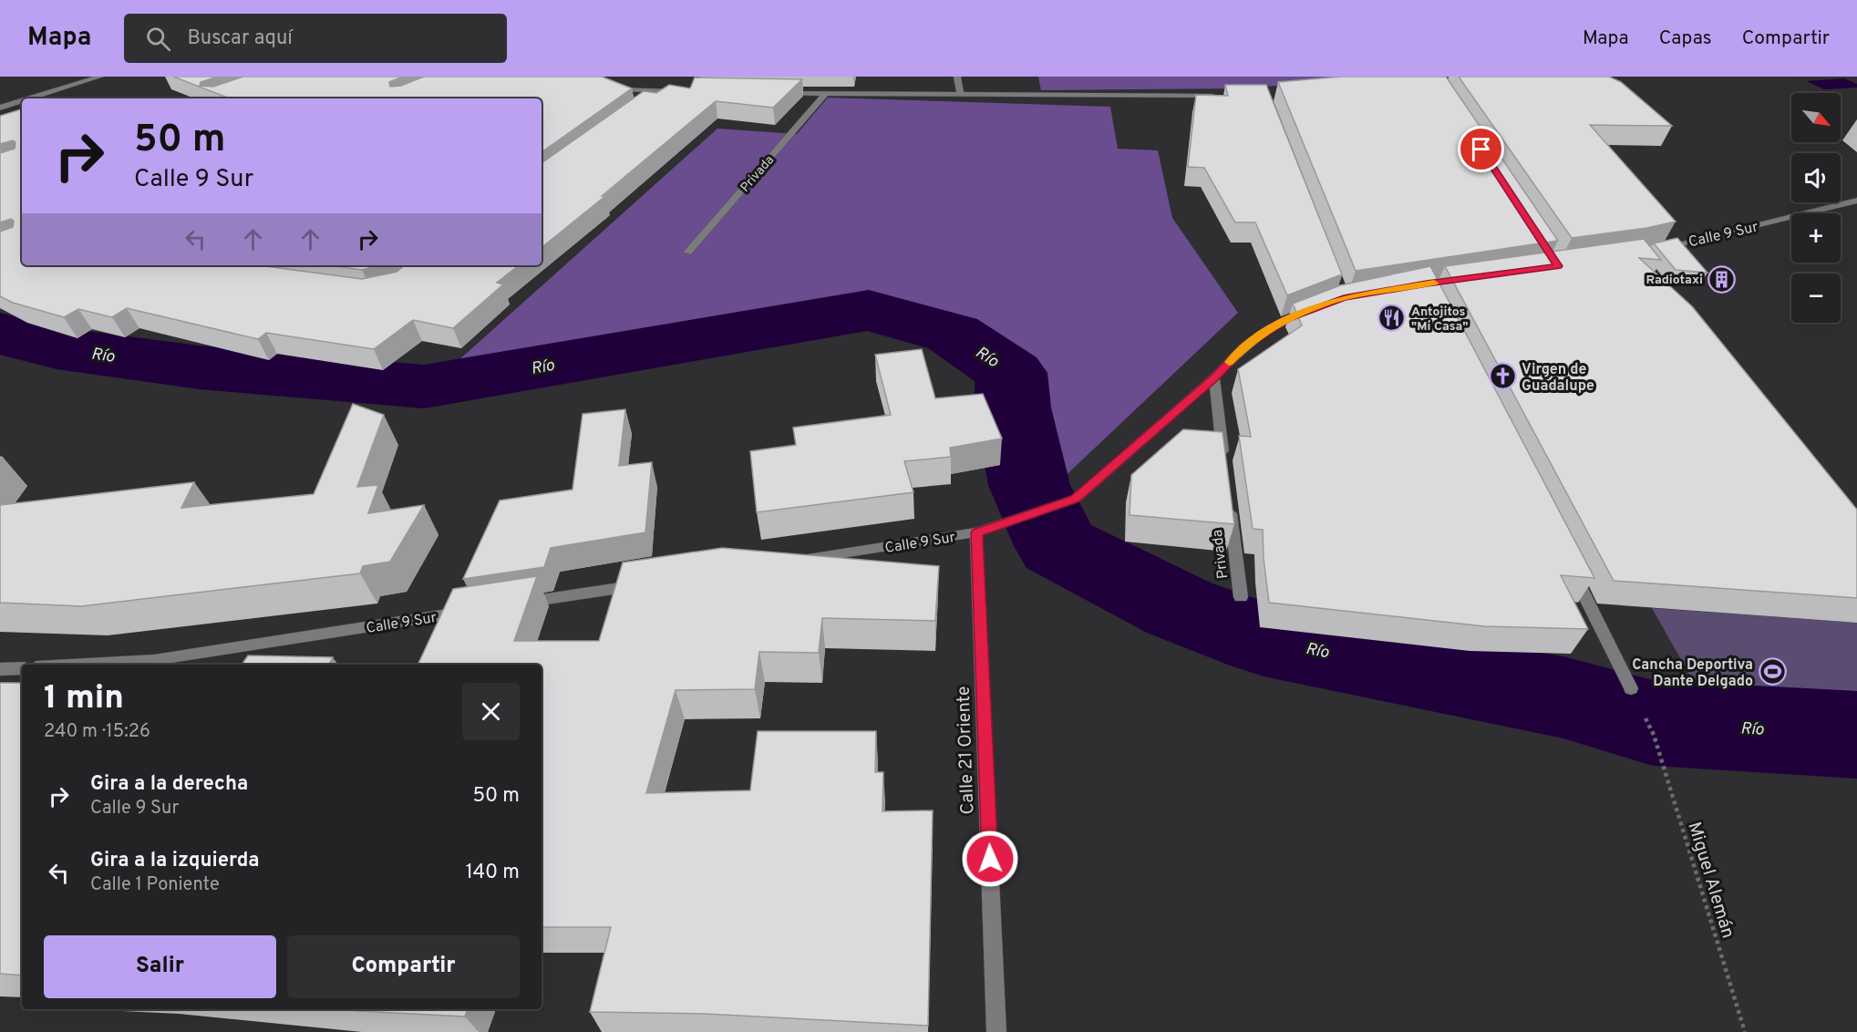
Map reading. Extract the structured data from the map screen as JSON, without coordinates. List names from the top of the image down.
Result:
{
  "streets": {
    "street": ["Privada", "Calle 9 Sur", "Calle 21 Oriente"],
    "path": ["Miguel Alemán"]
  },
  "crossings": [
    ["Calle 9 Sur", "Calle 21 Oriente"]
  ],
  "water": ["Río"],
  "places": {
    "building": ["Radiotaxi"],
    "restaurant": ["Antojitos \"Mi Casa\""],
    "church": ["Virgen de Guadalupe"],
    "sports": ["Cancha Deportiva Dante Delgado"]
  },
  "north": "bottom right",
  "page": {
    "header": "Mapa",
    "search": "Buscar aquí",
    "nav": ["Mapa", "Capas", "Compartir"],
    "map_buttons": ["+", "−"],
    "turn": ["50 m", "Calle 9 Sur"],
    "heading": ["1 min", "240 m · 15:26"],
    "list": [
      {
        "name": "Gira a la derecha",
        "note": "Calle 9 Sur",
        "value": "50 m"
      },
      {
        "name": "Gira a la izquierda",
        "note": "Calle 1 Poniente",
        "value": "140 m"
      }
    ],
    "buttons": ["Salir", "Compartir"]
  }
}
